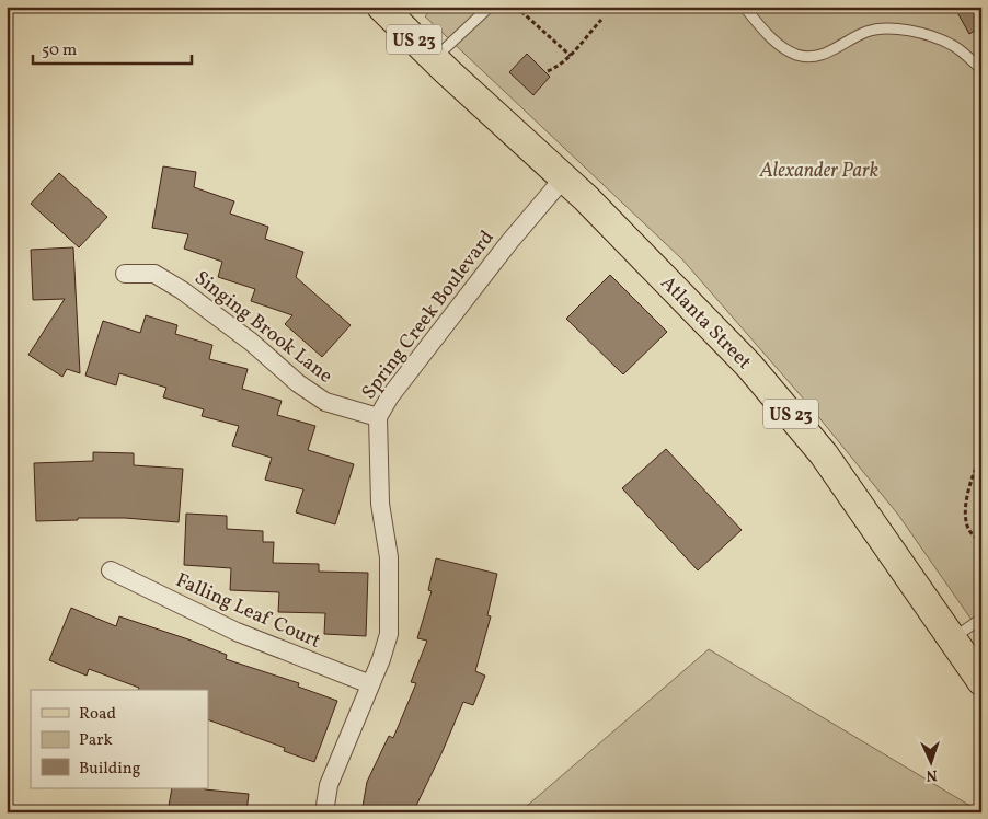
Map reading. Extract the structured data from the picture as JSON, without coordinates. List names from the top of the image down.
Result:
{
  "streets": {
    "main road": ["US 23", "Atlanta Street"],
    "street": ["Spring Creek Boulevard", "Singing Brook Lane", "Falling Leaf Court"]
  },
  "crossings": [
    ["Spring Creek Boulevard", "Atlanta Street"],
    ["Spring Creek Boulevard", "Singing Brook Lane"],
    ["Spring Creek Boulevard", "Falling Leaf Court"]
  ],
  "parks": ["Alexander Park"],
  "legend": ["Road", "Park", "Building"],
  "scale_bar": "50 m",
  "north": "bottom"
}
